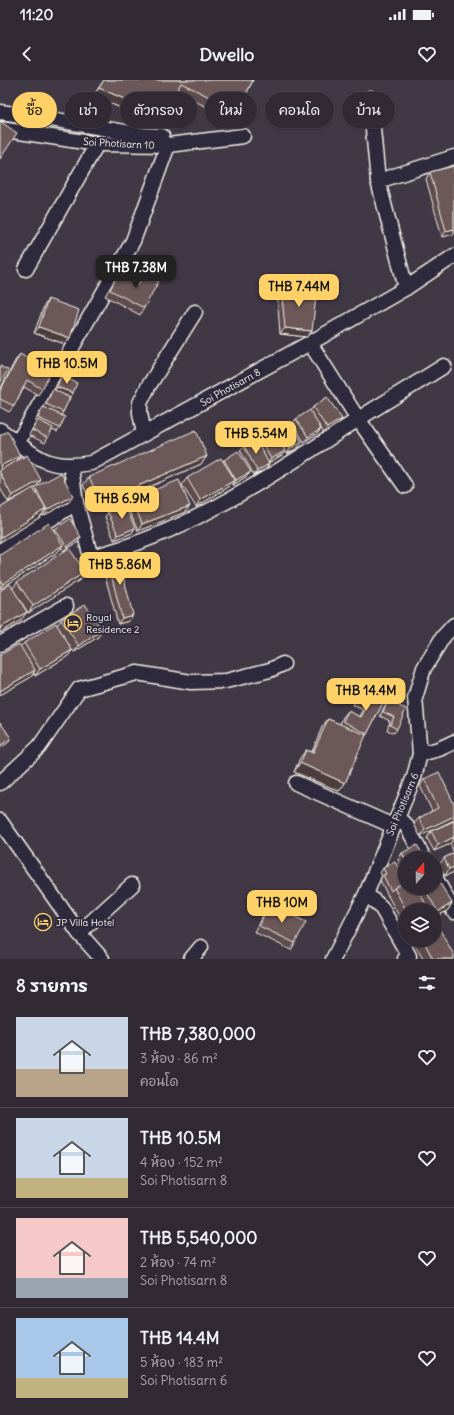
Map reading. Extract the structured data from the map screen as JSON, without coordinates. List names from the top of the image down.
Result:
{
  "streets": {
    "street": ["Soi Photisarn 10", "Soi Photisarn 8", "Soi Photisarn 6"]
  },
  "places": {
    "hotel": ["Royal Residence 2", "JP Villa Hotel"]
  },
  "north": "top",
  "page": {
    "status": "11:20",
    "header": "Dwello",
    "chip": [
      "ซื้อ",
      "เช่า",
      "ตัวกรอง",
      "ใหม่",
      "คอนโด",
      "บ้าน"
    ],
    "price": [
      "THB 7.38M",
      "THB 7.44M",
      "THB 10.5M",
      "THB 5.54M",
      "THB 6.9M",
      "THB 5.86M",
      "THB 14.4M",
      "THB 10M"
    ],
    "heading": "8 รายการ",
    "list": [
      {
        "name": "THB 7,380,000",
        "note": "3 ห้อง · 86 m² · คอนโด"
      },
      {
        "name": "THB 10.5M",
        "note": "4 ห้อง · 152 m² · Soi Photisarn 8"
      },
      {
        "name": "THB 5,540,000",
        "note": "2 ห้อง · 74 m² · Soi Photisarn 8"
      },
      {
        "name": "THB 14.4M",
        "note": "5 ห้อง · 183 m² · Soi Photisarn 6"
      }
    ]
  }
}
